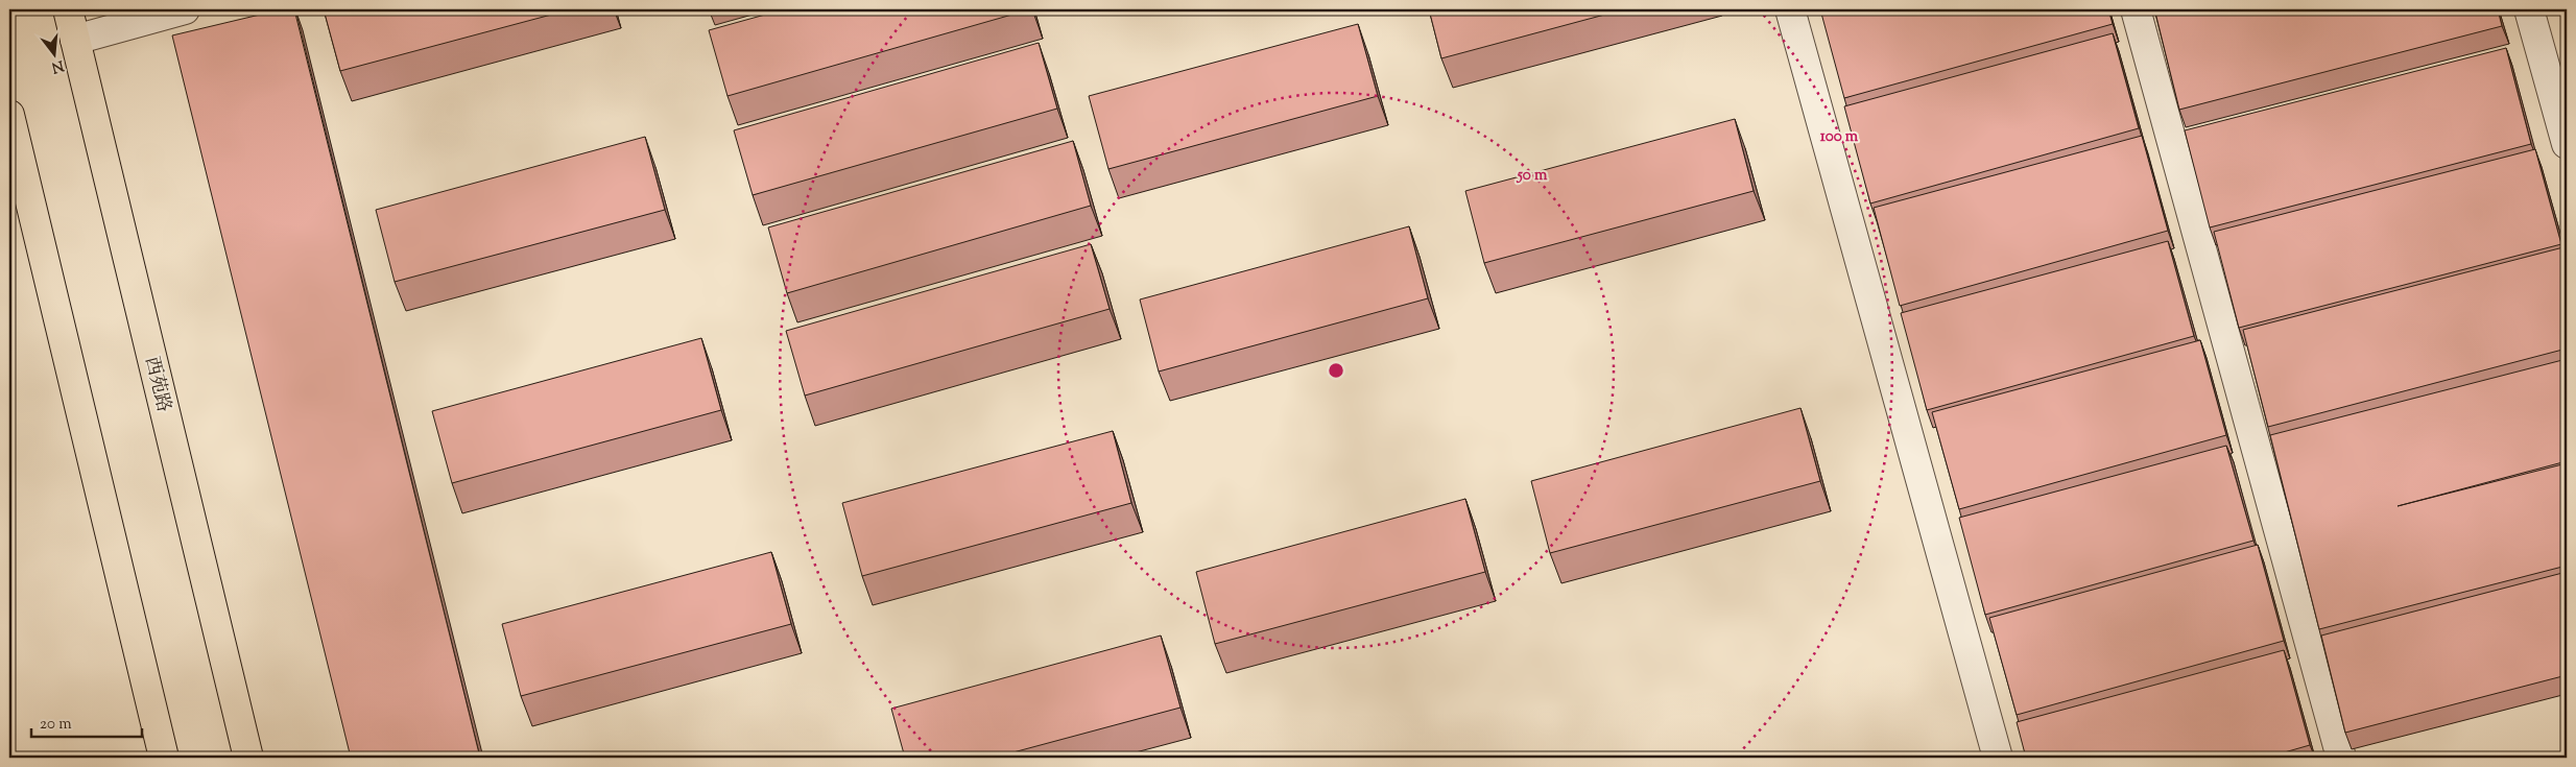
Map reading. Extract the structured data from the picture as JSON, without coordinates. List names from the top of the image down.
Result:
{
  "streets": {
    "main road": ["西苑路"]
  },
  "scale_bar": "20 m",
  "north": "bottom",
  "rings": ["100 m", "50 m"]
}
